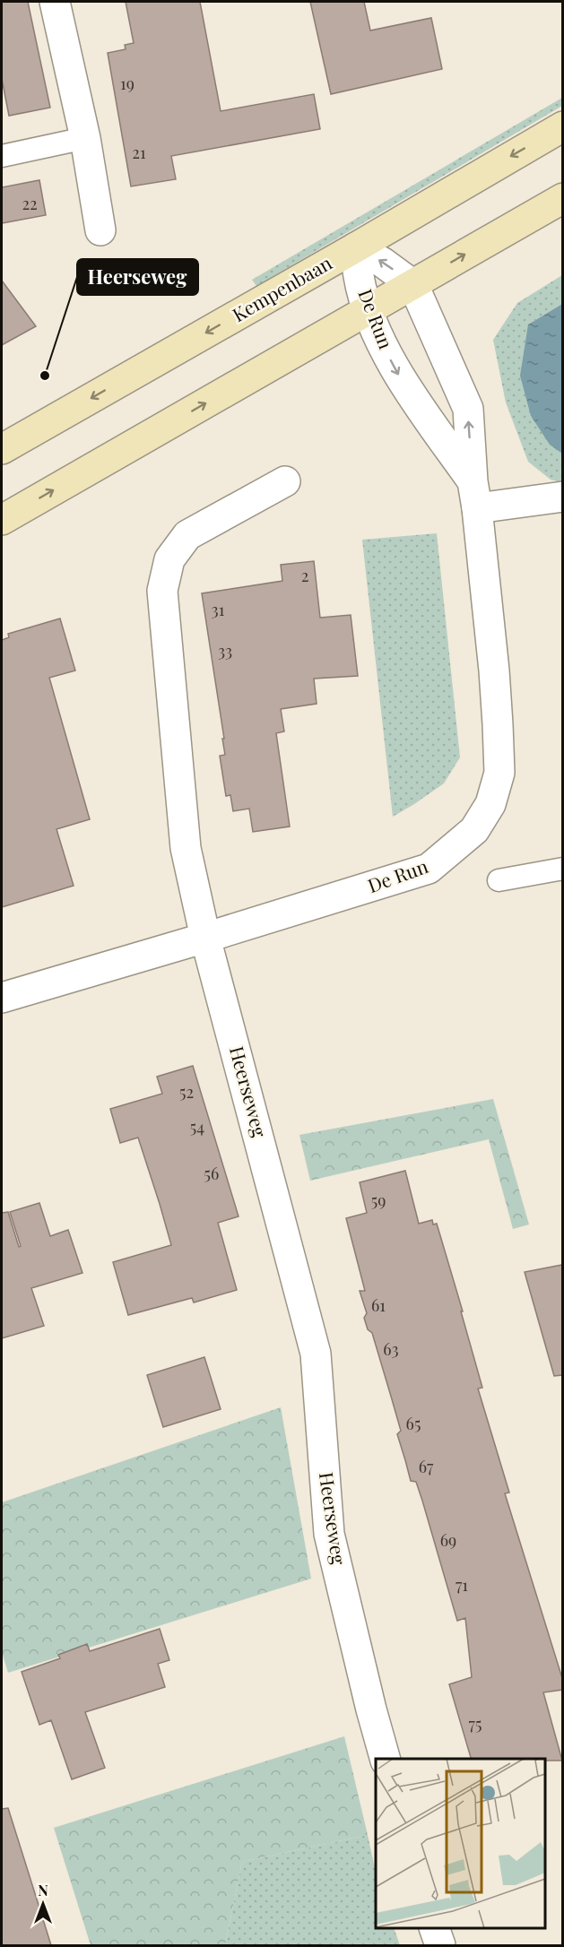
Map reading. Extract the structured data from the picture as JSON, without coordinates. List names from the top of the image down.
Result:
{
  "streets": {
    "main road": ["Kempenbaan"],
    "street": ["De Run", "Heerseweg"]
  },
  "crossings": [
    ["Kempenbaan", "De Run"],
    ["De Run", "Heerseweg"]
  ],
  "places": ["Heerseweg"],
  "house_numbers": [
    "19",
    "21",
    "22",
    "2",
    "31",
    "33",
    "52",
    "54",
    "56",
    "59",
    "61",
    "63",
    "65",
    "67",
    "69",
    "71",
    "75"
  ],
  "north": "top"
}
